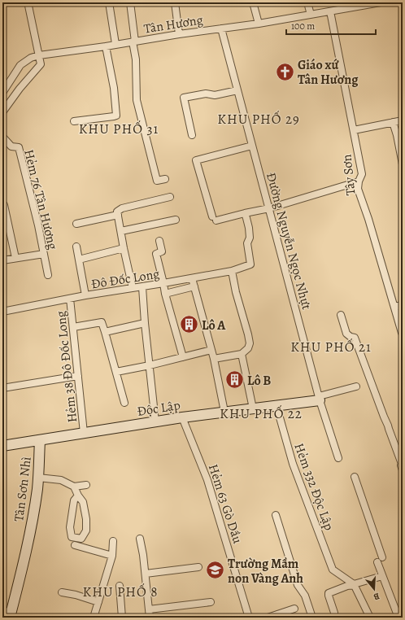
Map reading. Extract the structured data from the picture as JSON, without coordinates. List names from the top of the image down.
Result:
{
  "streets": {
    "street": [
      "Tân Hương",
      "Tây Sơn",
      "Hẻm 76 Tân Hương",
      "Đường Nguyễn Ngọc Nhựt",
      "Đô Đốc Long",
      "Hẻm 38 Đô Đốc Long",
      "Độc Lập",
      "Hẻm 332 Độc Lập",
      "Tân Sơn Nhì",
      "Hẻm 63 Gò Dầu"
    ]
  },
  "crossings": [
    ["Tân Hương", "Tây Sơn"],
    ["Tân Hương", "Đường Nguyễn Ngọc Nhựt"],
    ["Đường Nguyễn Ngọc Nhựt", "Độc Lập"],
    ["Đô Đốc Long", "Hẻm 38 Đô Đốc Long"],
    ["Hẻm 38 Đô Đốc Long", "Độc Lập"],
    ["Độc Lập", "Hẻm 332 Độc Lập"],
    ["Độc Lập", "Tân Sơn Nhì"],
    ["Độc Lập", "Hẻm 63 Gò Dầu"]
  ],
  "districts": [
    "KHU PHỐ 29",
    "KHU PHỐ 31",
    "KHU PHỐ 21",
    "KHU PHỐ 22",
    "KHU PHỐ 8"
  ],
  "places": {
    "church": ["Giáo xứ Tân Hương"],
    "building": ["Lô A", "Lô B"],
    "school or university": ["Trường Mầm non Vàng Anh"]
  },
  "scale_bar": "100 m",
  "north": "bottom"
}
